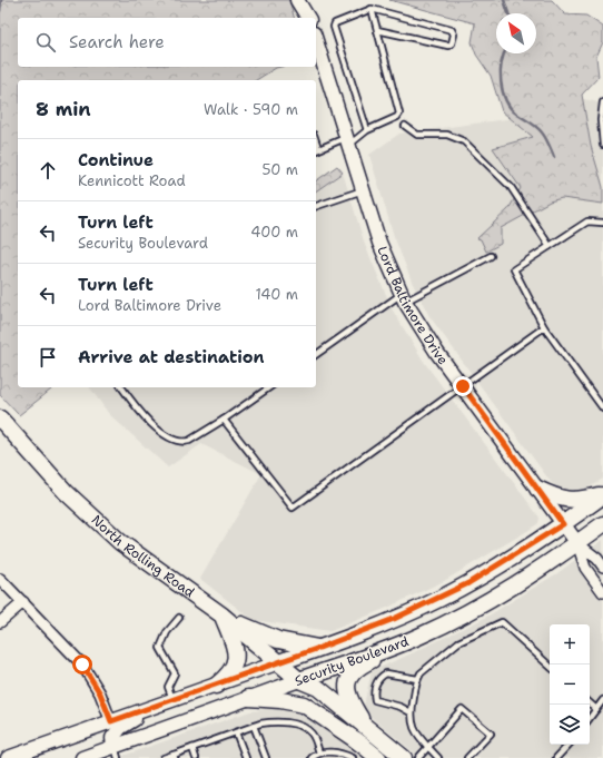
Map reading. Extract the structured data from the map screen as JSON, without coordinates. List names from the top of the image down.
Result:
{
  "streets": {
    "main road": ["Lord Baltimore Drive", "North Rolling Road", "Security Boulevard"]
  },
  "crossings": [
    ["Lord Baltimore Drive", "Security Boulevard"],
    ["North Rolling Road", "Security Boulevard"]
  ],
  "north": "top left",
  "page": {
    "search": "Search here",
    "heading": ["8 min", "Walk · 590 m"],
    "list": [
      ["Continue", "Kennicott Road", "50 m"],
      ["Turn left", "Security Boulevard", "400 m"],
      ["Turn left", "Lord Baltimore Drive", "140 m"],
      "Arrive at destination"
    ],
    "map_buttons": ["+", "−"]
  }
}
